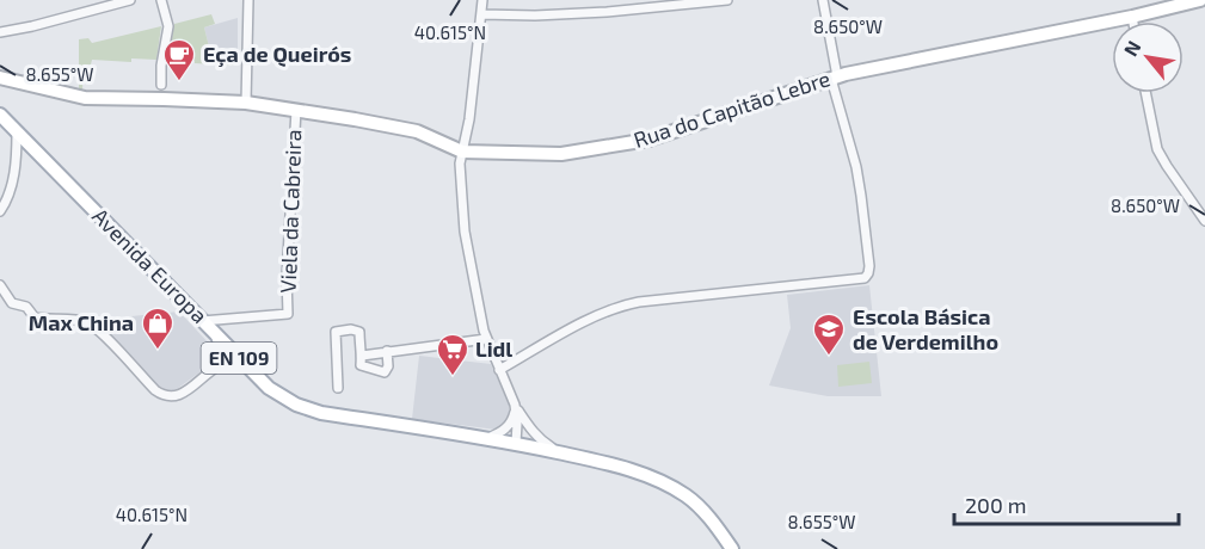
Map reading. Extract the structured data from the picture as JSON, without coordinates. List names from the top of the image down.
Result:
{
  "streets": {
    "main road": ["Rua do Capitão Lebre", "Avenida Europa", "EN 109"],
    "street": ["Viela da Cabreira"]
  },
  "crossings": [
    ["Rua do Capitão Lebre", "Viela da Cabreira"],
    ["Viela da Cabreira", "Avenida Europa"],
    ["Avenida Europa", "EN 109"]
  ],
  "places": {
    "cafe": ["Eça de Queirós"],
    "shop": ["Max China"],
    "school or university": ["Escola Básica de Verdemilho"],
    "supermarket": ["Lidl"]
  },
  "scale_bar": "200 m",
  "north": "top left",
  "coordinates": ["8.650°W", "40.615°N", "8.655°W"]
}
